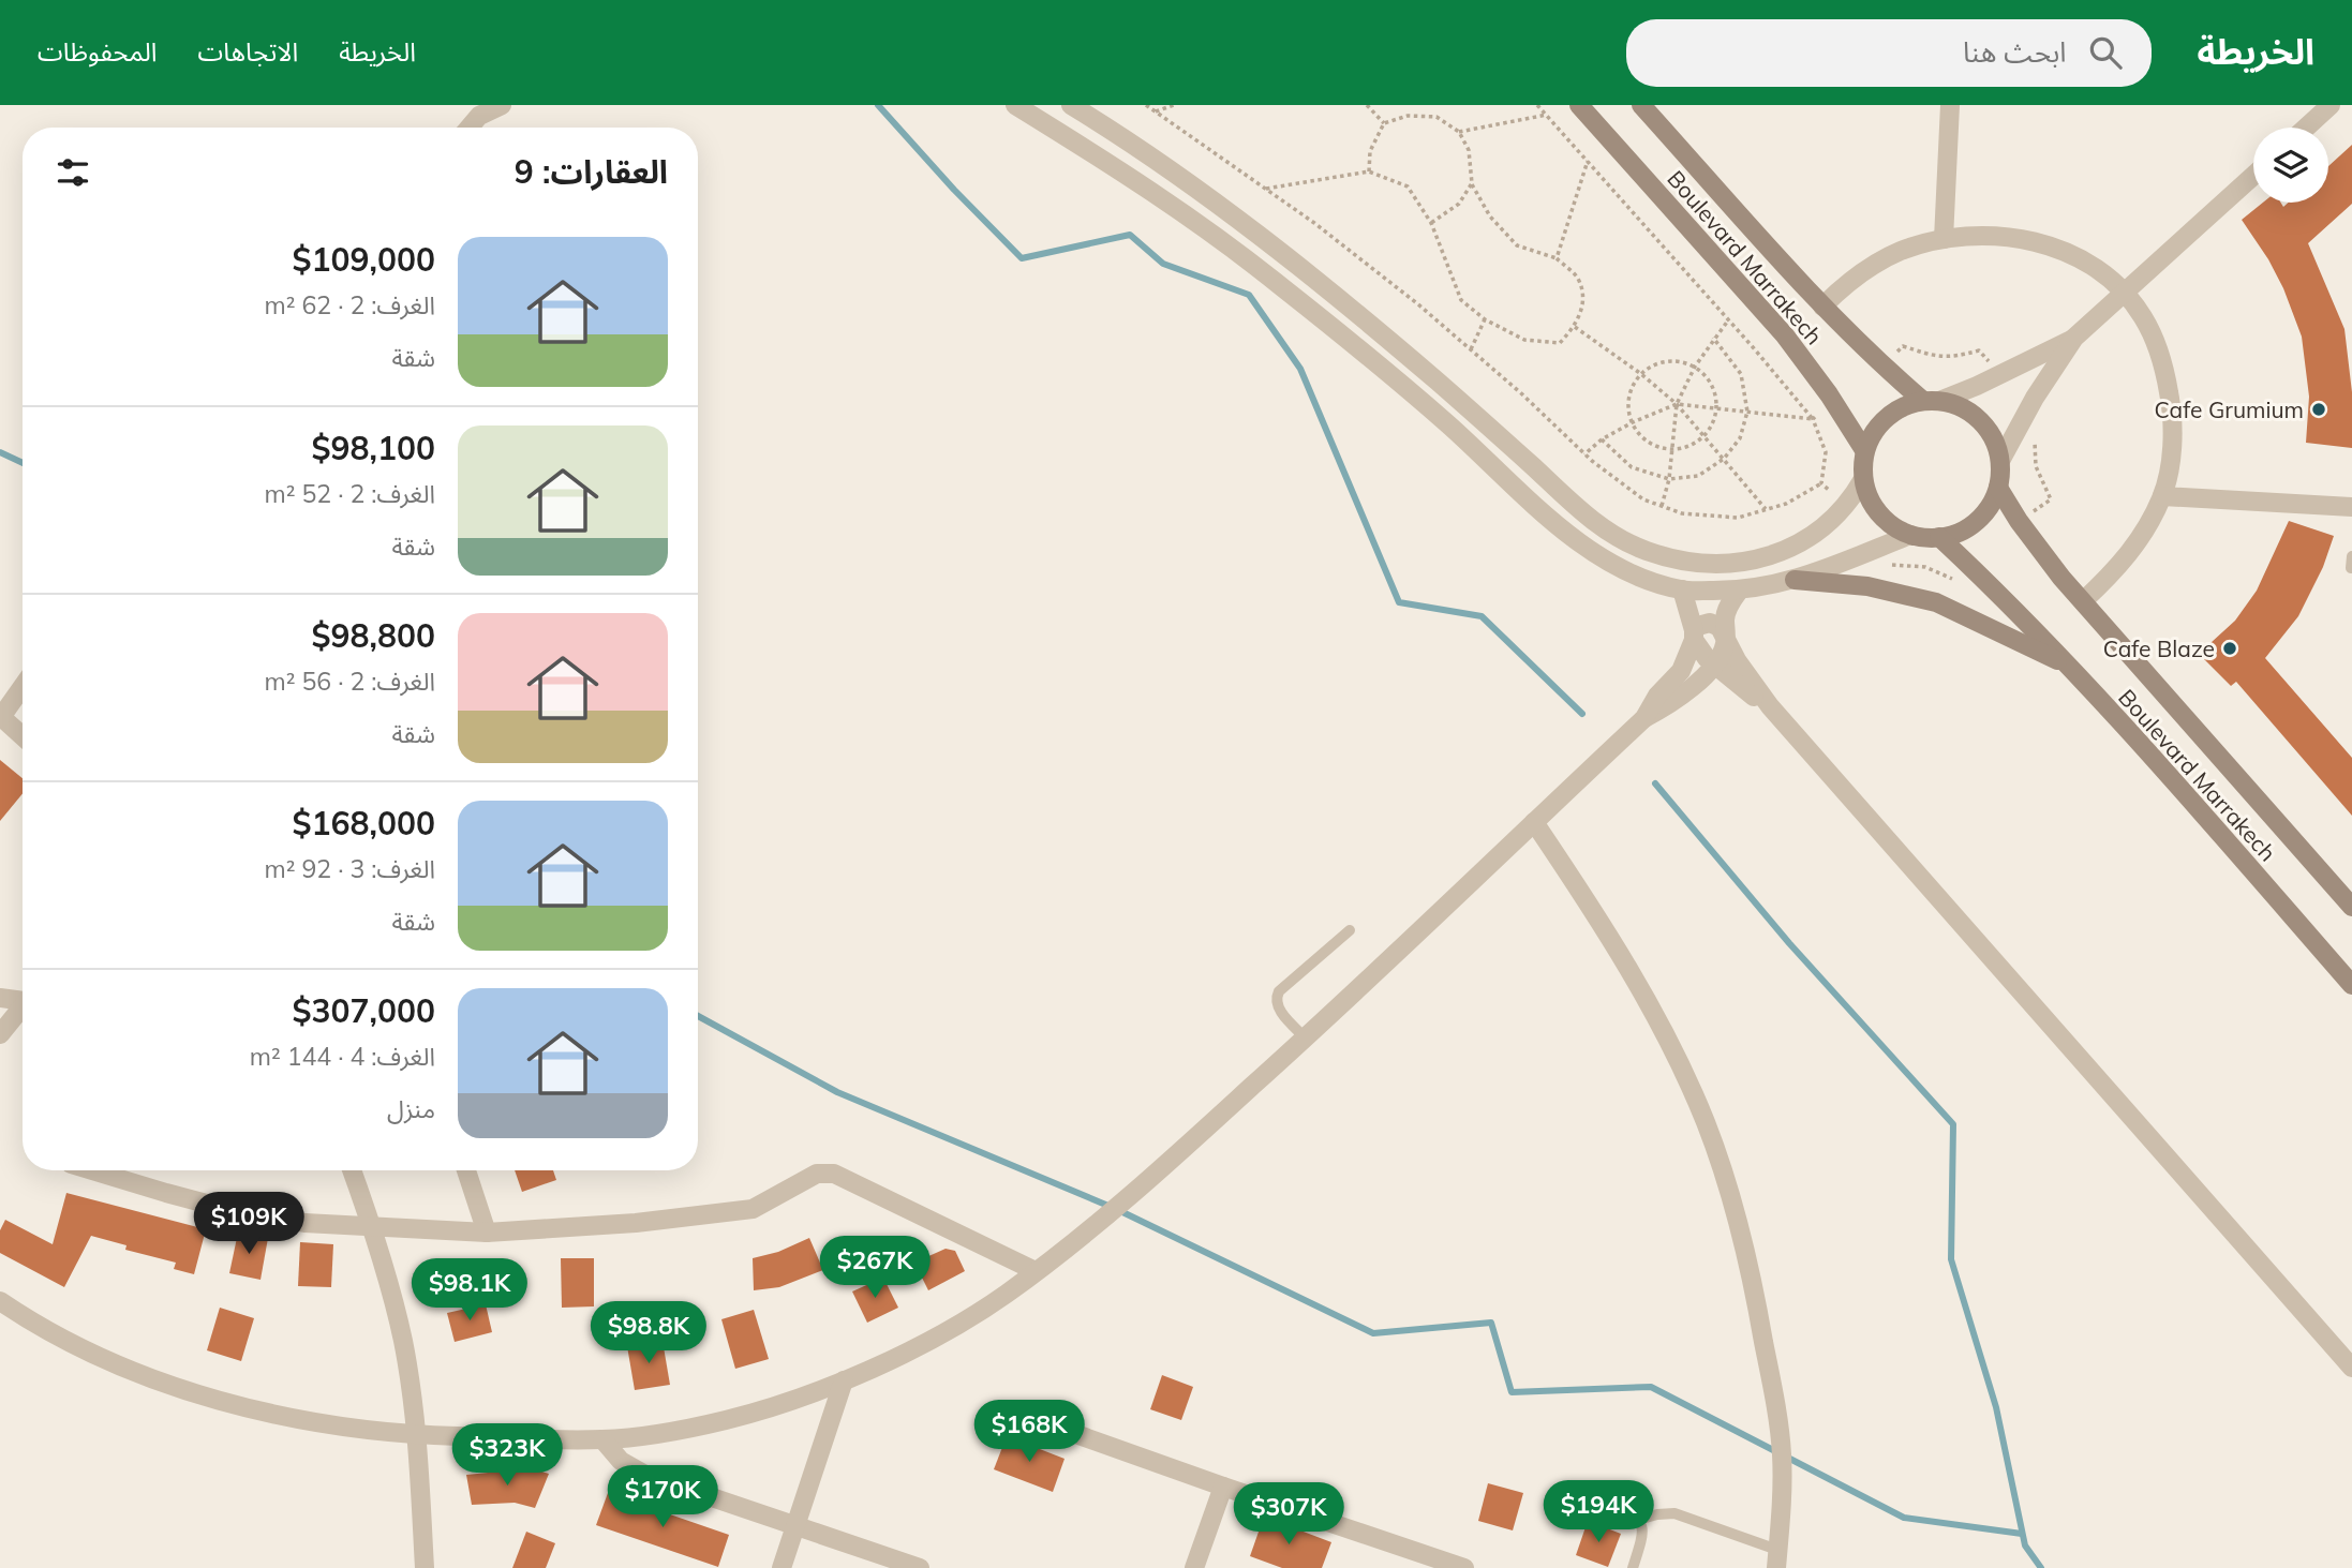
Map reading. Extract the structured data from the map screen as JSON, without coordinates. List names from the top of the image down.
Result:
{
  "streets": {
    "main road": ["Boulevard Marrakech"]
  },
  "places": ["Cafe Grumium", "Cafe Blaze"],
  "page": {
    "header": "الخريطة",
    "search": "ابحث هنا",
    "nav": ["الخريطة", "الاتجاهات", "المحفوظات"],
    "heading": "العقارات: 9",
    "list": [
      {
        "name": "$109,000",
        "note": "الغرف: 2 · 62 m² · شقة"
      },
      {
        "name": "$98,100",
        "note": "الغرف: 2 · 52 m² · شقة"
      },
      {
        "name": "$98,800",
        "note": "الغرف: 2 · 56 m² · شقة"
      },
      {
        "name": "$168,000",
        "note": "الغرف: 3 · 92 m² · شقة"
      },
      {
        "name": "$307,000",
        "note": "الغرف: 4 · 144 m² · منزل"
      }
    ],
    "price": [
      "$109K",
      "$267K",
      "$98.1K",
      "$98.8K",
      "$168K",
      "$323K",
      "$170K",
      "$194K",
      "$307K"
    ]
  }
}
